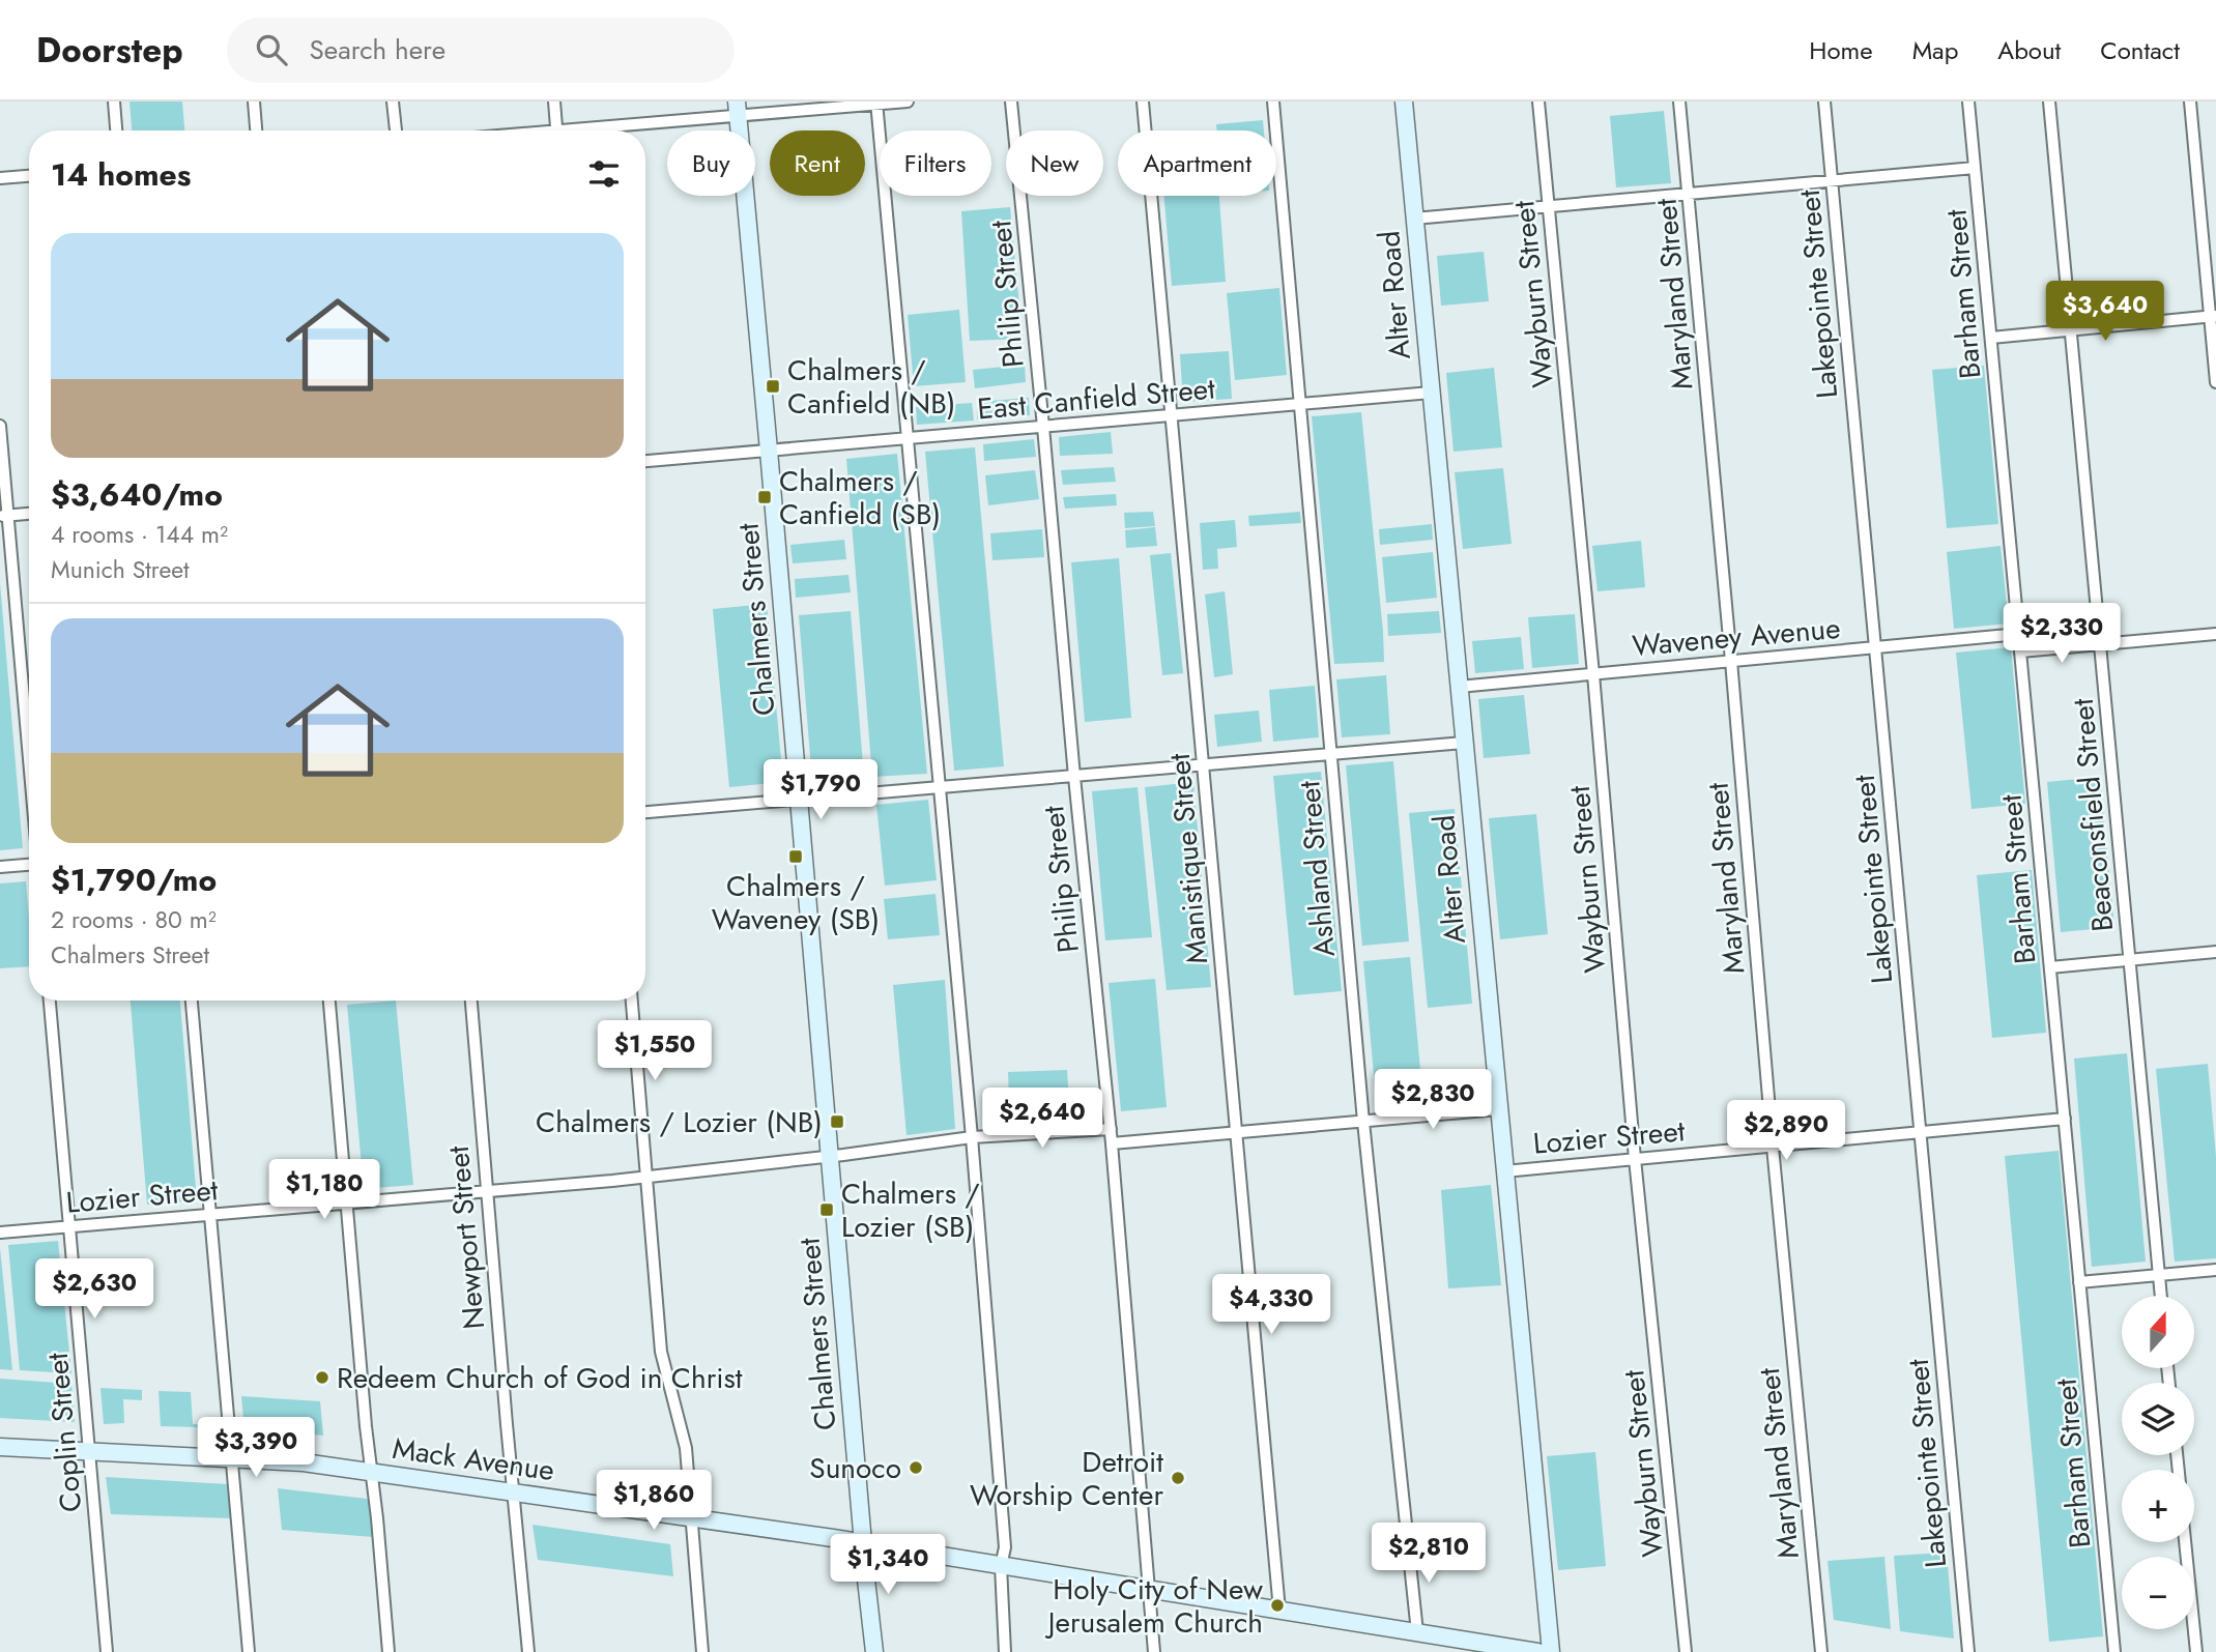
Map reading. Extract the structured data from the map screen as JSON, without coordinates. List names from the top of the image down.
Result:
{
  "streets": {
    "street": [
      "Philip Street",
      "Wayburn Street",
      "Maryland Street",
      "Lakepointe Street",
      "Barham Street",
      "Alter Road",
      "East Canfield Street",
      "Chalmers Street",
      "Waveney Avenue",
      "Beaconsfield Street",
      "Manistique Street",
      "Ashland Street",
      "Lozier Street",
      "Newport Street",
      "Coplin Street",
      "Mack Avenue"
    ]
  },
  "crossings": [
    ["Philip Street", "East Canfield Street"],
    ["Philip Street", "Lozier Street"],
    ["Philip Street", "Mack Avenue"],
    ["Wayburn Street", "Waveney Avenue"],
    ["Wayburn Street", "Lozier Street"],
    ["Maryland Street", "Waveney Avenue"],
    ["Maryland Street", "Lozier Street"],
    ["Lakepointe Street", "Waveney Avenue"],
    ["Lakepointe Street", "Lozier Street"],
    ["Barham Street", "Waveney Avenue"],
    ["Barham Street", "Lozier Street"],
    ["Alter Road", "East Canfield Street"],
    ["Alter Road", "Waveney Avenue"],
    ["Alter Road", "Lozier Street"],
    ["East Canfield Street", "Chalmers Street"],
    ["East Canfield Street", "Manistique Street"],
    ["East Canfield Street", "Ashland Street"],
    ["Chalmers Street", "Lozier Street"],
    ["Chalmers Street", "Mack Avenue"],
    ["Manistique Street", "Lozier Street"],
    ["Manistique Street", "Mack Avenue"],
    ["Ashland Street", "Lozier Street"],
    ["Ashland Street", "Mack Avenue"],
    ["Lozier Street", "Newport Street"],
    ["Lozier Street", "Coplin Street"],
    ["Newport Street", "Mack Avenue"],
    ["Coplin Street", "Mack Avenue"]
  ],
  "places": {
    "transit": [
      "Chalmers / Canfield (NB)",
      "Chalmers / Canfield (SB)",
      "Chalmers / Waveney (SB)",
      "Chalmers / Lozier (NB)",
      "Chalmers / Lozier (SB)"
    ],
    "other": [
      "Redeem Church of God in Christ",
      "Sunoco",
      "Detroit Worship Center",
      "Holy City of New Jerusalem Church"
    ]
  },
  "north": "top",
  "page": {
    "header": "Doorstep",
    "search": "Search here",
    "nav": [
      "Home",
      "Map",
      "About",
      "Contact"
    ],
    "chip": [
      "Buy",
      "Rent",
      "Filters",
      "New",
      "Apartment"
    ],
    "heading": "14 homes",
    "list": [
      {
        "name": "$3,640/mo",
        "note": "4 rooms · 144 m² · Munich Street"
      },
      {
        "name": "$1,790/mo",
        "note": "2 rooms · 80 m² · Chalmers Street"
      }
    ],
    "price": [
      "$3,640",
      "$2,330",
      "$1,790",
      "$1,550",
      "$2,830",
      "$2,640",
      "$2,890",
      "$1,180",
      "$2,630",
      "$4,330",
      "$3,390",
      "$1,860",
      "$2,810",
      "$1,340"
    ],
    "map_buttons": ["+", "−"]
  }
}
